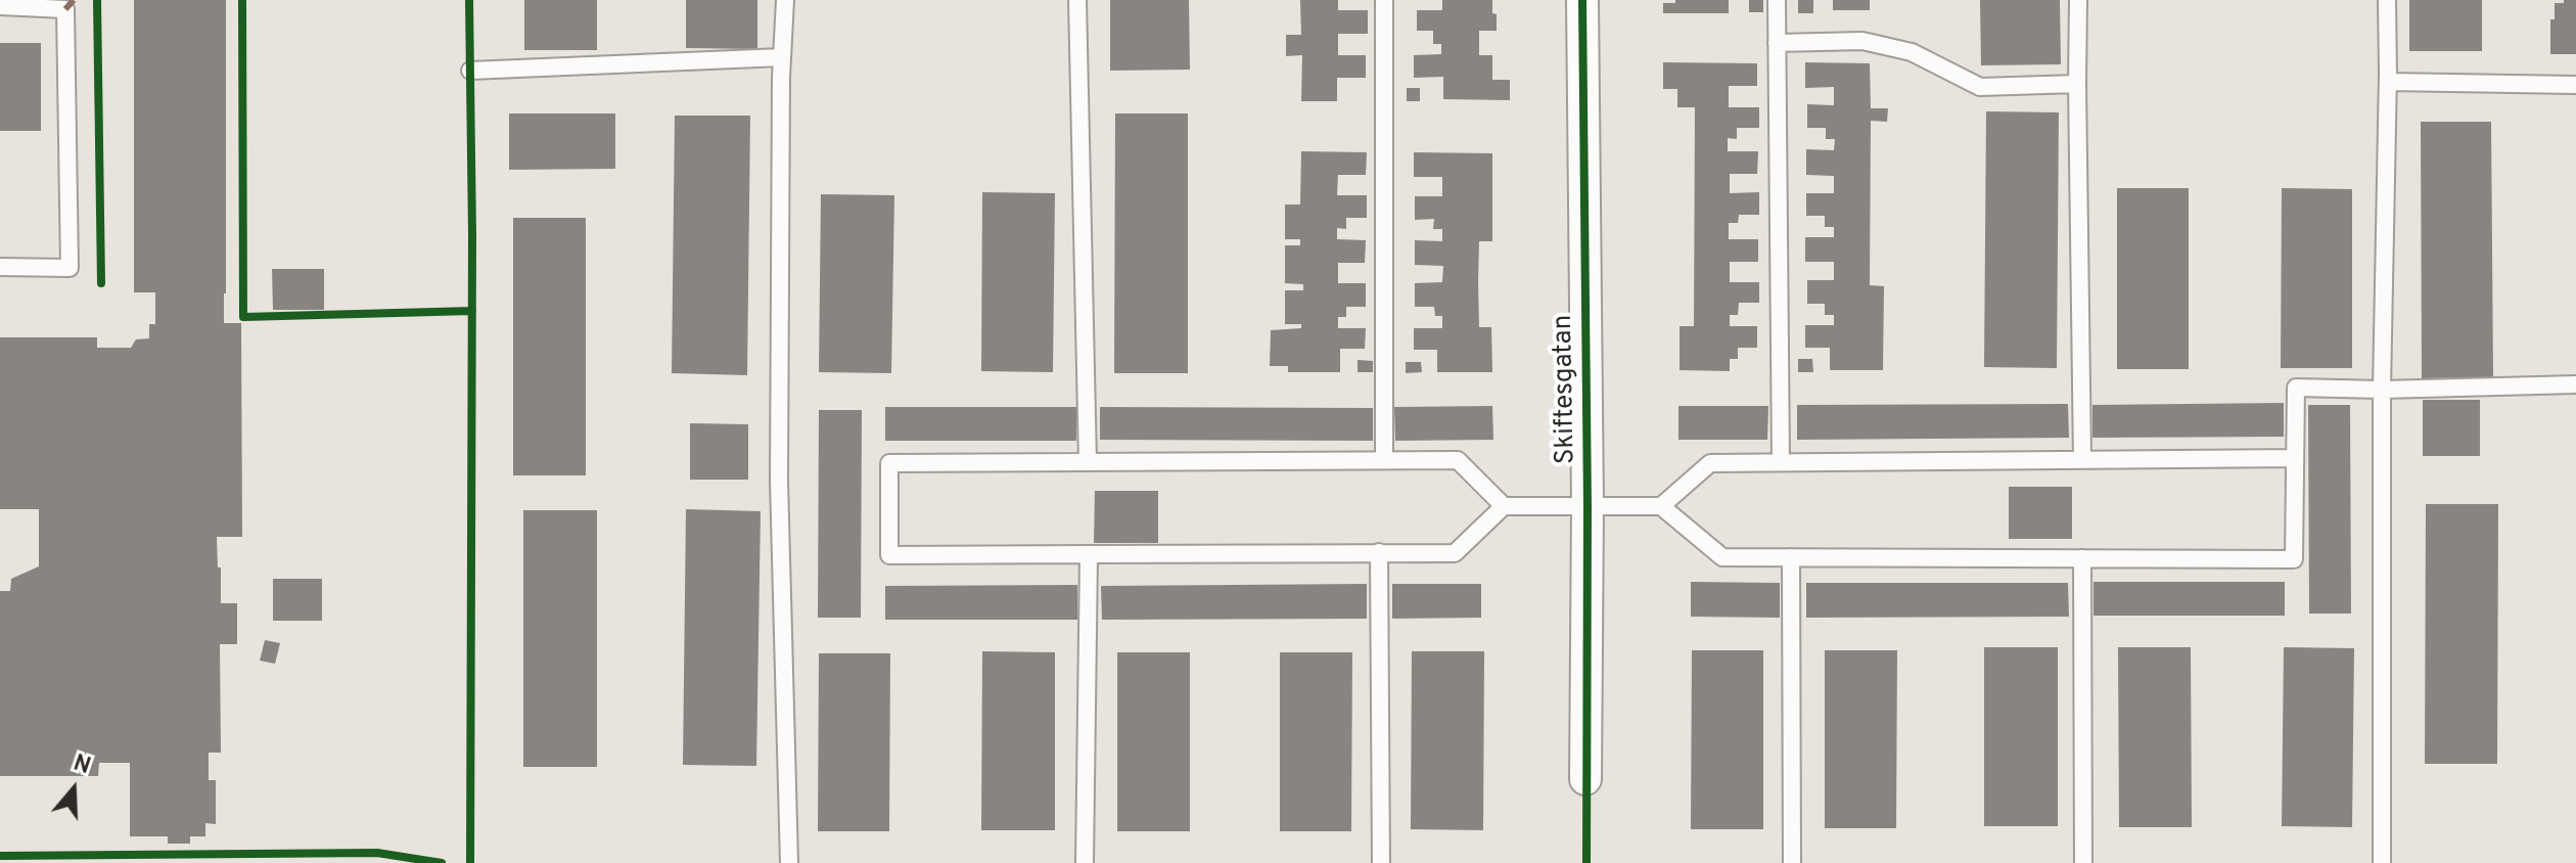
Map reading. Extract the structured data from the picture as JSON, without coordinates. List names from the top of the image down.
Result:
{
  "streets": {
    "street": ["Skiftesgatan"]
  },
  "north": "top"
}
